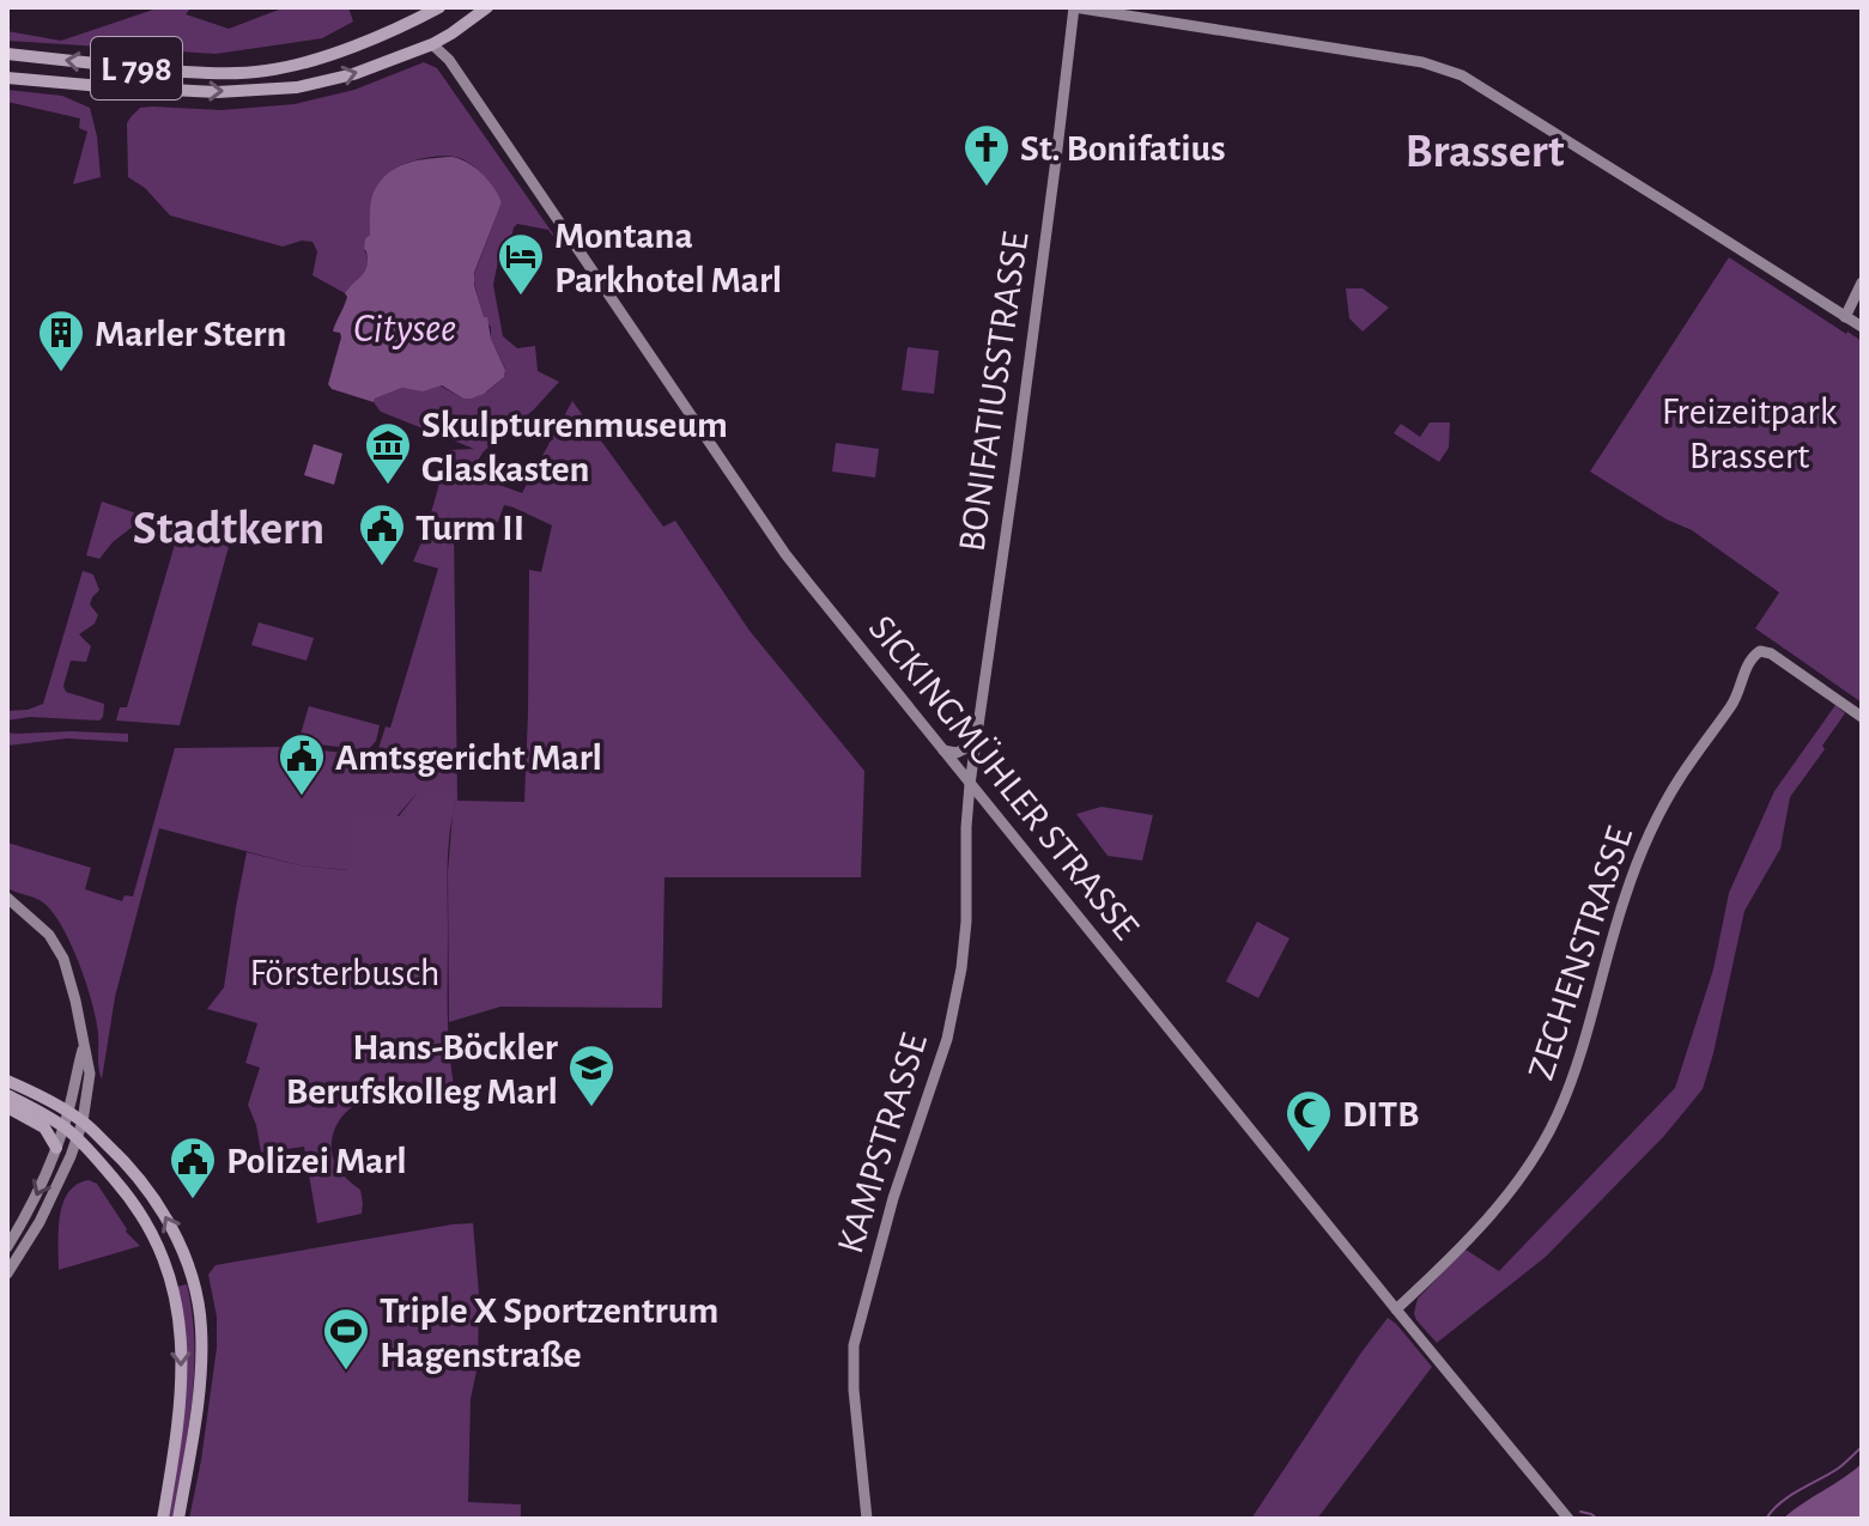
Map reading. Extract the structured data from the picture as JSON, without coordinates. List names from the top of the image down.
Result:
{
  "streets": {
    "main road": ["L 798"],
    "street": [
      "BONIFATIUSSTRASSE",
      "SICKINGMÜHLER STRASSE",
      "ZECHENSTRASSE",
      "KAMPSTRASSE"
    ]
  },
  "crossings": [
    ["L 798", "SICKINGMÜHLER STRASSE"],
    ["BONIFATIUSSTRASSE", "SICKINGMÜHLER STRASSE"],
    ["BONIFATIUSSTRASSE", "KAMPSTRASSE"],
    ["SICKINGMÜHLER STRASSE", "ZECHENSTRASSE"],
    ["SICKINGMÜHLER STRASSE", "KAMPSTRASSE"]
  ],
  "districts": ["Brassert", "Stadtkern"],
  "water": ["Citysee"],
  "parks": ["Freizeitpark Brassert", "Försterbusch"],
  "places": {
    "church": ["St. Bonifatius"],
    "hotel": ["Montana Parkhotel Marl"],
    "building": ["Marler Stern"],
    "museum": ["Skulpturenmuseum Glaskasten"],
    "public building": ["Turm II", "Amtsgericht Marl", "Polizei Marl"],
    "school or university": ["Hans-Böckler Berufskolleg Marl"],
    "mosque": ["DITB"],
    "sports": ["Triple X Sportzentrum Hagenstraße"]
  }
}
